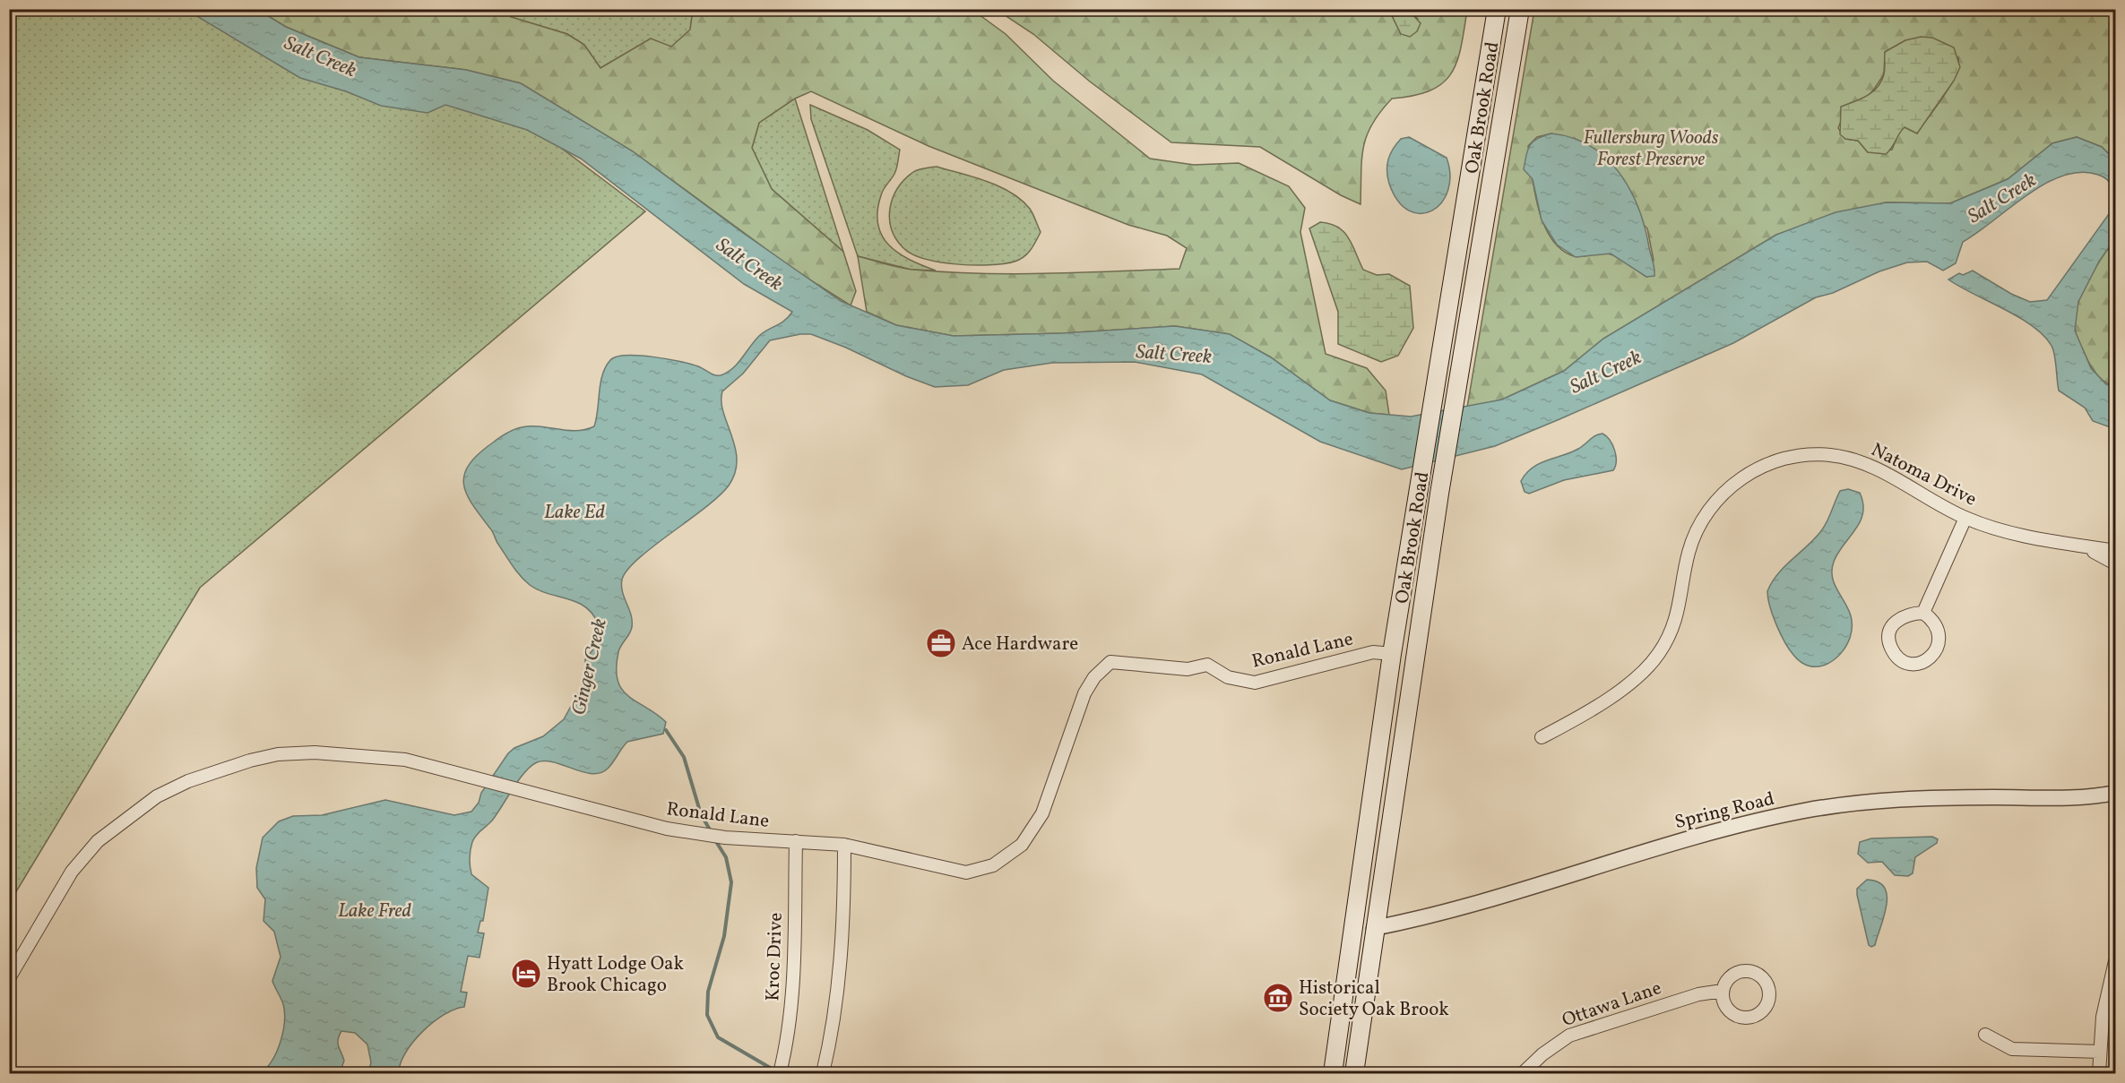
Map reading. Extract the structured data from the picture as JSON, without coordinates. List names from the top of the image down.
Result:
{
  "streets": {
    "main road": ["Oak Brook Road"],
    "street": [
      "Natoma Drive",
      "Ronald Lane",
      "Spring Road",
      "Kroc Drive",
      "Ottawa Lane"
    ]
  },
  "crossings": [
    ["Oak Brook Road", "Ronald Lane"],
    ["Oak Brook Road", "Spring Road"],
    ["Ronald Lane", "Kroc Drive"]
  ],
  "water": [
    "Salt Creek",
    "Lake Ed",
    "Ginger Creek",
    "Lake Fred"
  ],
  "parks": ["Fullersburg Woods Forest Preserve"],
  "places": {
    "office": ["Ace Hardware"],
    "hotel": ["Hyatt Lodge Oak Brook Chicago"],
    "museum": ["Historical Society Oak Brook"]
  }
}
